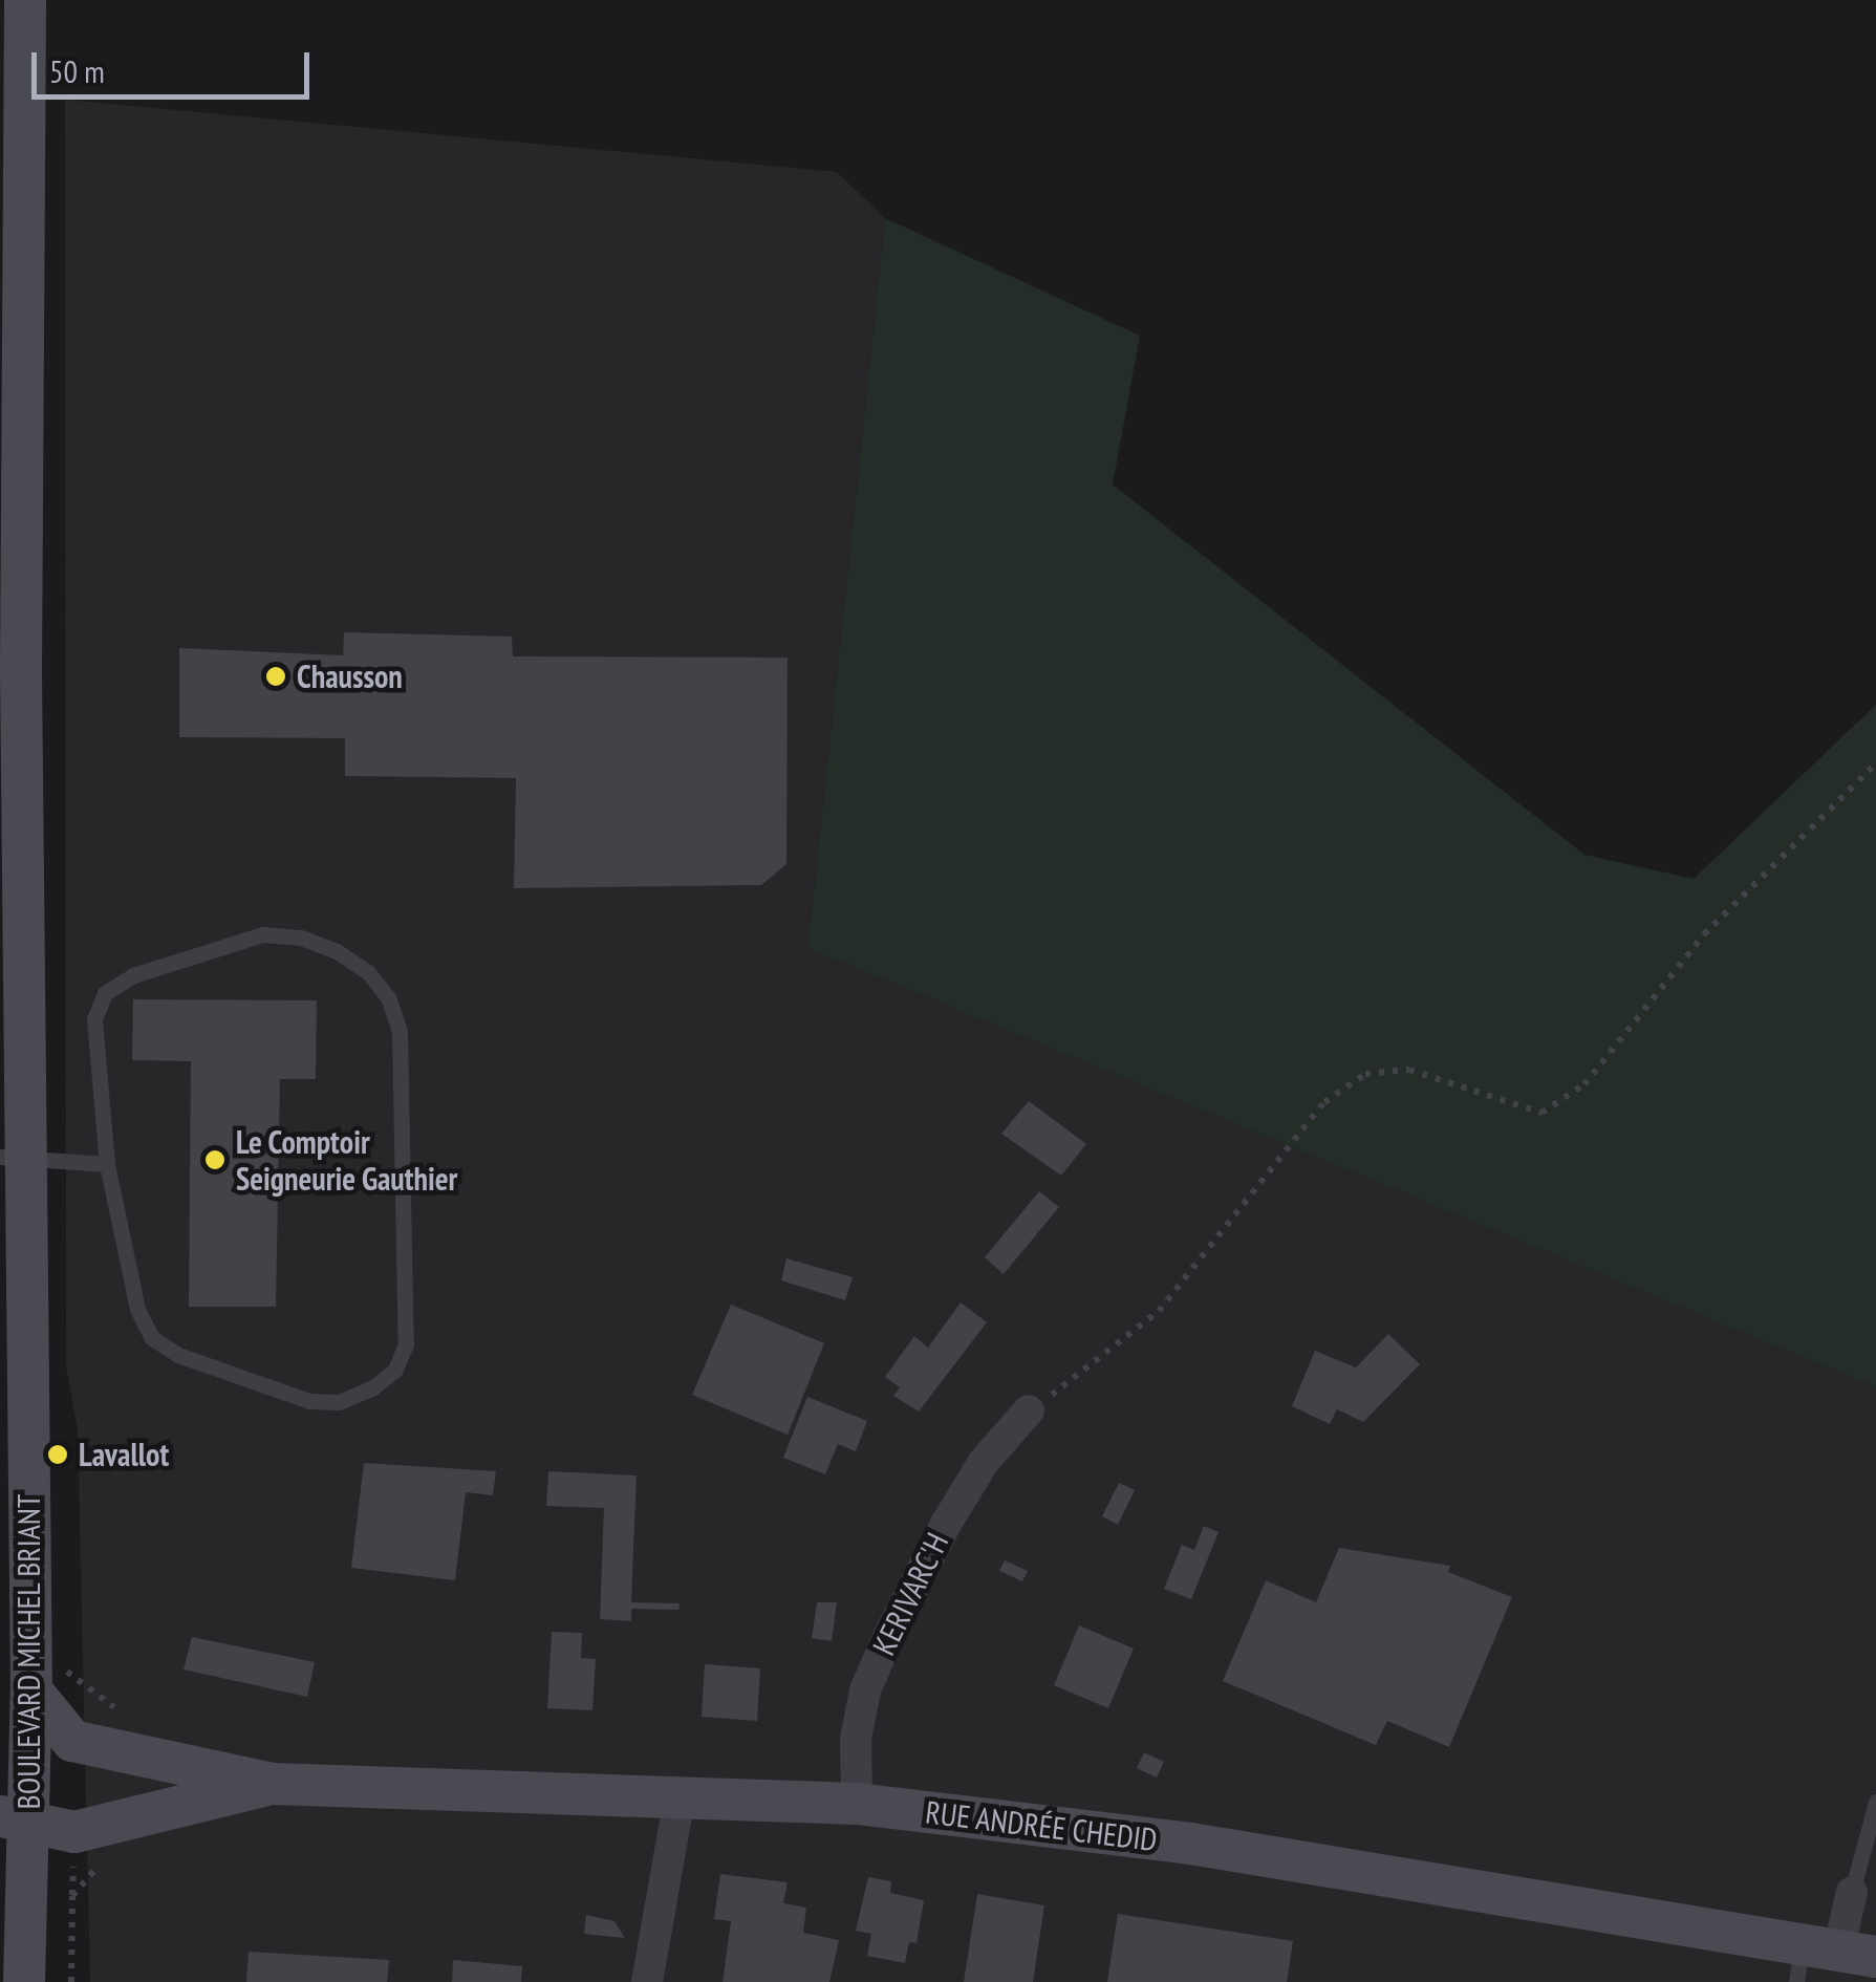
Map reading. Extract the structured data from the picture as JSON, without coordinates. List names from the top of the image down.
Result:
{
  "streets": {
    "street": ["KERIVARC'H", "BOULEVARD MICHEL BRIANT", "RUE ANDRÉE CHEDID"]
  },
  "crossings": [
    ["KERIVARC'H", "RUE ANDRÉE CHEDID"]
  ],
  "places": ["Chausson", "Le Comptoir Seigneurie Gauthier", "Lavallot"],
  "scale_bar": "50 m"
}
